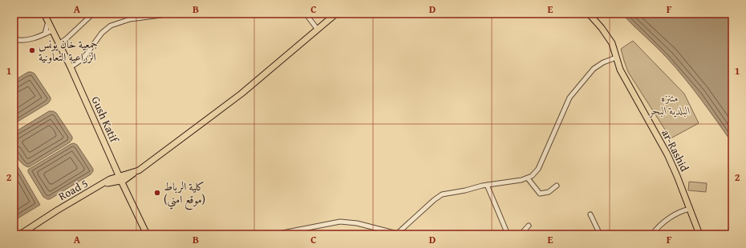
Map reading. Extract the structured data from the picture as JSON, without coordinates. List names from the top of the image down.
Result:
{
  "streets": {
    "main road": ["Gush Katif", "ar-Rashid", "Road 5"]
  },
  "crossings": [
    ["Gush Katif", "Road 5"]
  ],
  "parks": ["متنزه البلدية البحر"],
  "places": ["جمعية خان يونس الزراعية التعاونية", "كلية الرباط (موقع امني)"],
  "grid": {
    "columns": [
      "A",
      "B",
      "C",
      "D",
      "E",
      "F"
    ],
    "rows": ["1", "2"]
  }
}
